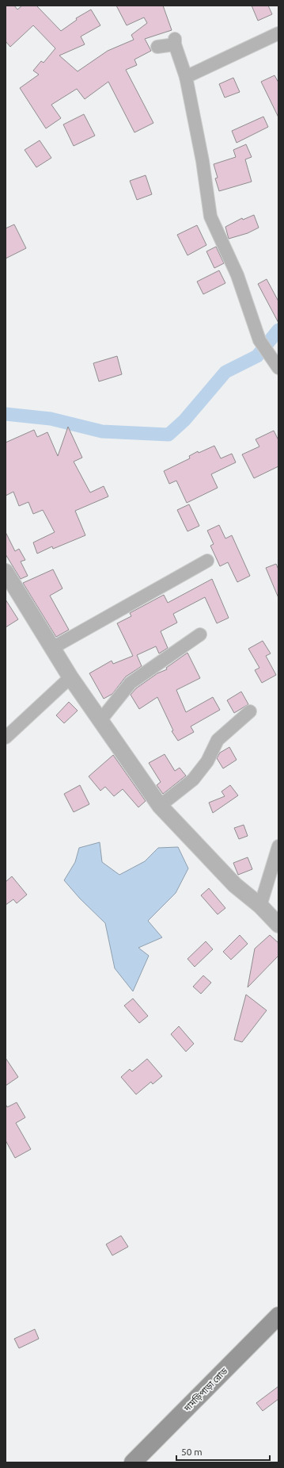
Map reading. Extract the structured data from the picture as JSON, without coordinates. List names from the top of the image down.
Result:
{
  "streets": {
    "main road": ["দামড়িপাড়া রোড"]
  },
  "scale_bar": "50 m"
}
